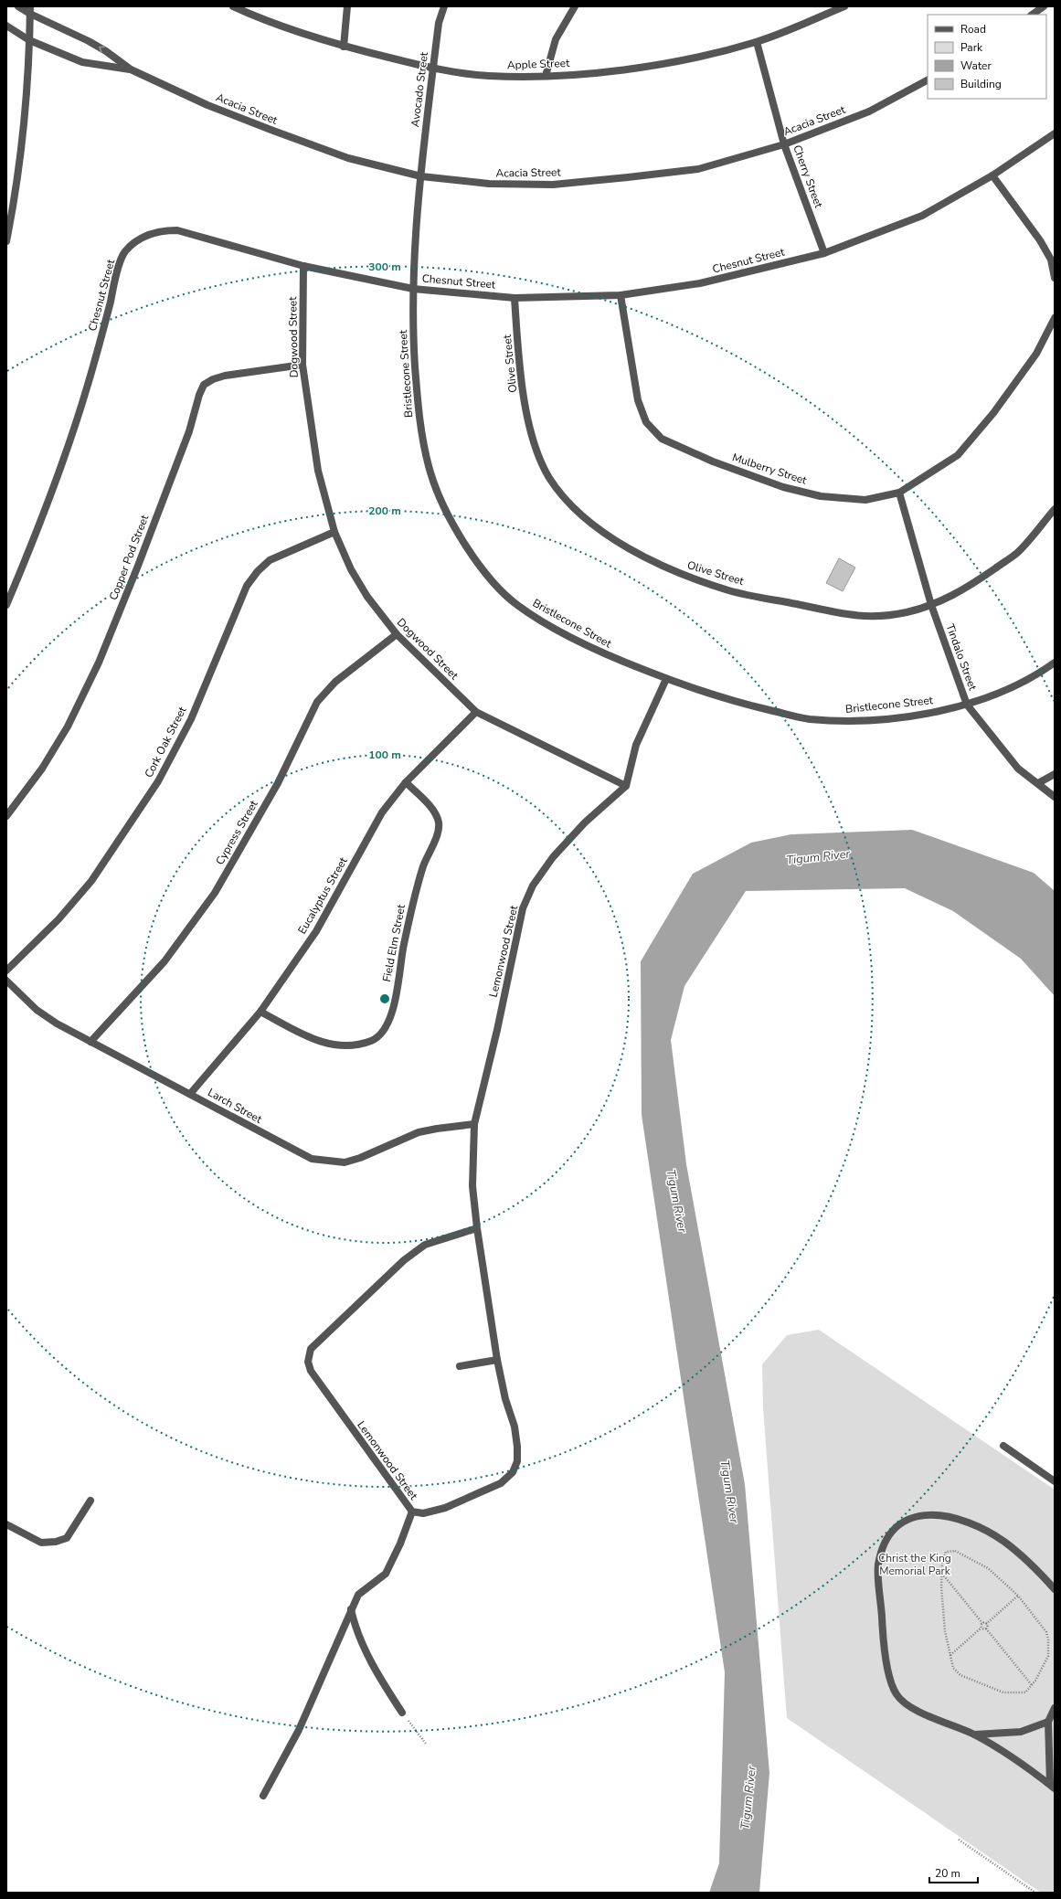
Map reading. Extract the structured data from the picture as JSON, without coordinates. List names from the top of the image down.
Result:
{
  "streets": {
    "street": [
      "Apple Street",
      "Avocado Street",
      "Acacia Street",
      "Cherry Street",
      "Chesnut Street",
      "Dogwood Street",
      "Olive Street",
      "Bristlecone Street",
      "Mulberry Street",
      "Copper Pod Street",
      "Tindalo Street",
      "Cork Oak Street",
      "Cypress Street",
      "Eucalyptus Street",
      "Field Elm Street",
      "Lemonwood Street",
      "Larch Street"
    ]
  },
  "crossings": [
    ["Apple Street", "Avocado Street"],
    ["Apple Street", "Cherry Street"],
    ["Avocado Street", "Acacia Street"],
    ["Avocado Street", "Bristlecone Street"],
    ["Acacia Street", "Cherry Street"],
    ["Acacia Street", "Bristlecone Street"],
    ["Cherry Street", "Chesnut Street"],
    ["Chesnut Street", "Dogwood Street"],
    ["Chesnut Street", "Olive Street"],
    ["Chesnut Street", "Bristlecone Street"],
    ["Chesnut Street", "Mulberry Street"],
    ["Dogwood Street", "Copper Pod Street"],
    ["Dogwood Street", "Cork Oak Street"],
    ["Dogwood Street", "Cypress Street"],
    ["Dogwood Street", "Eucalyptus Street"],
    ["Dogwood Street", "Lemonwood Street"],
    ["Olive Street", "Tindalo Street"],
    ["Bristlecone Street", "Tindalo Street"],
    ["Mulberry Street", "Tindalo Street"],
    ["Cypress Street", "Larch Street"],
    ["Eucalyptus Street", "Field Elm Street"],
    ["Eucalyptus Street", "Larch Street"],
    ["Lemonwood Street", "Larch Street"]
  ],
  "water": ["Tigum River"],
  "parks": ["Christ the King Memorial Park"],
  "legend": [
    "Road",
    "Park",
    "Water",
    "Building"
  ],
  "scale_bar": "20 m",
  "rings": ["300 m", "200 m", "100 m"]
}
